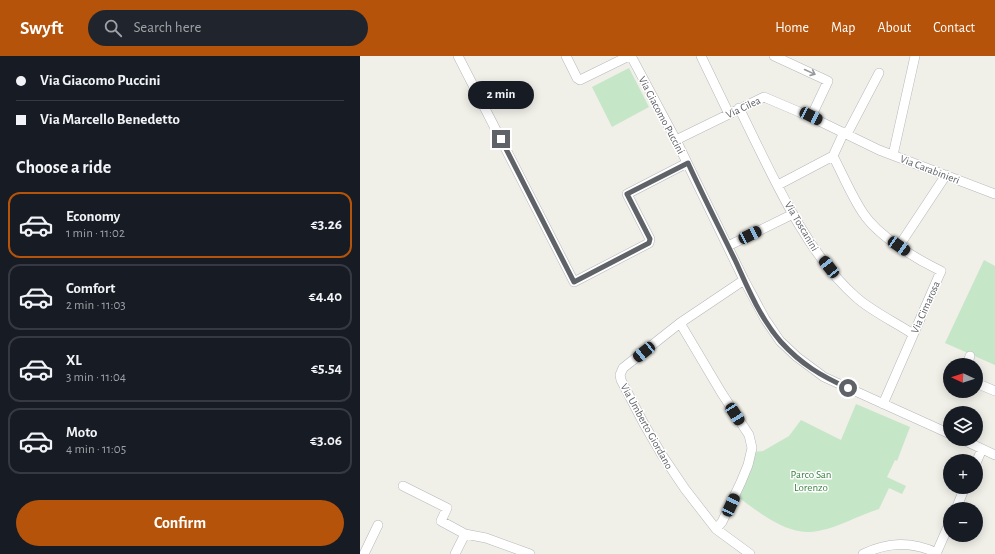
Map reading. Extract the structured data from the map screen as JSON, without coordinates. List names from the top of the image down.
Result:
{
  "streets": {
    "street": [
      "Via Cilea",
      "Via Giacomo Puccini",
      "Via Carabinieri",
      "Via Toscanini",
      "Via Cimarosa",
      "Via Umberto Giordano"
    ]
  },
  "crossings": [
    ["Via Cilea", "Via Giacomo Puccini"],
    ["Via Cilea", "Via Carabinieri"],
    ["Via Cilea", "Via Toscanini"],
    ["Via Giacomo Puccini", "Via Cimarosa"],
    ["Via Giacomo Puccini", "Via Umberto Giordano"],
    ["Via Toscanini", "Via Cimarosa"]
  ],
  "parks": ["Parco San Lorenzo"],
  "north": "left",
  "page": {
    "header": "Swyft",
    "search": "Search here",
    "nav": [
      "Home",
      "Map",
      "About",
      "Contact"
    ],
    "banner": ["Via Giacomo Puccini", "Via Marcello Benedetto"],
    "bubble": "2 min",
    "heading": "Choose a ride",
    "list": [
      {
        "name": "Economy",
        "note": "1 min · 11:02",
        "value": "€3.26"
      },
      {
        "name": "Comfort",
        "note": "2 min · 11:03",
        "value": "€4.40"
      },
      {
        "name": "XL",
        "note": "3 min · 11:04",
        "value": "€5.54"
      },
      {
        "name": "Moto",
        "note": "4 min · 11:05",
        "value": "€3.06"
      }
    ],
    "map_buttons": ["+", "−"],
    "buttons": "Confirm"
  }
}
